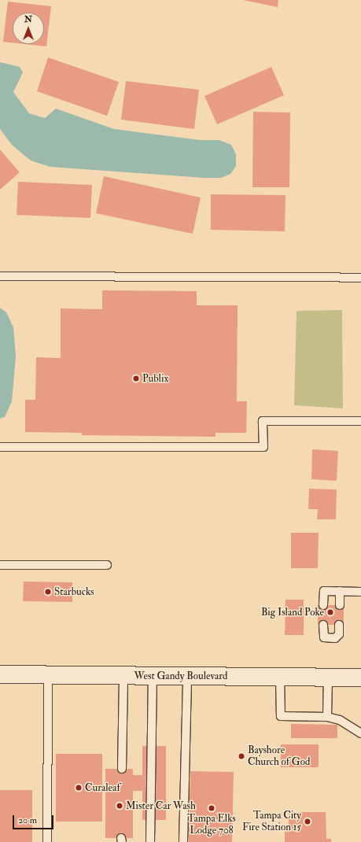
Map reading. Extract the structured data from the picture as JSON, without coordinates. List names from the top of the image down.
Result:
{
  "streets": {
    "main road": ["West Gandy Boulevard"]
  },
  "places": [
    "Publix",
    "Starbucks",
    "Big Island Poke",
    "Bayshore Church of God",
    "Curaleaf",
    "Mister Car Wash",
    "Tampa Elks Lodge 708",
    "Tampa City Fire Station 15"
  ],
  "scale_bar": "20 m",
  "north": "top"
}
